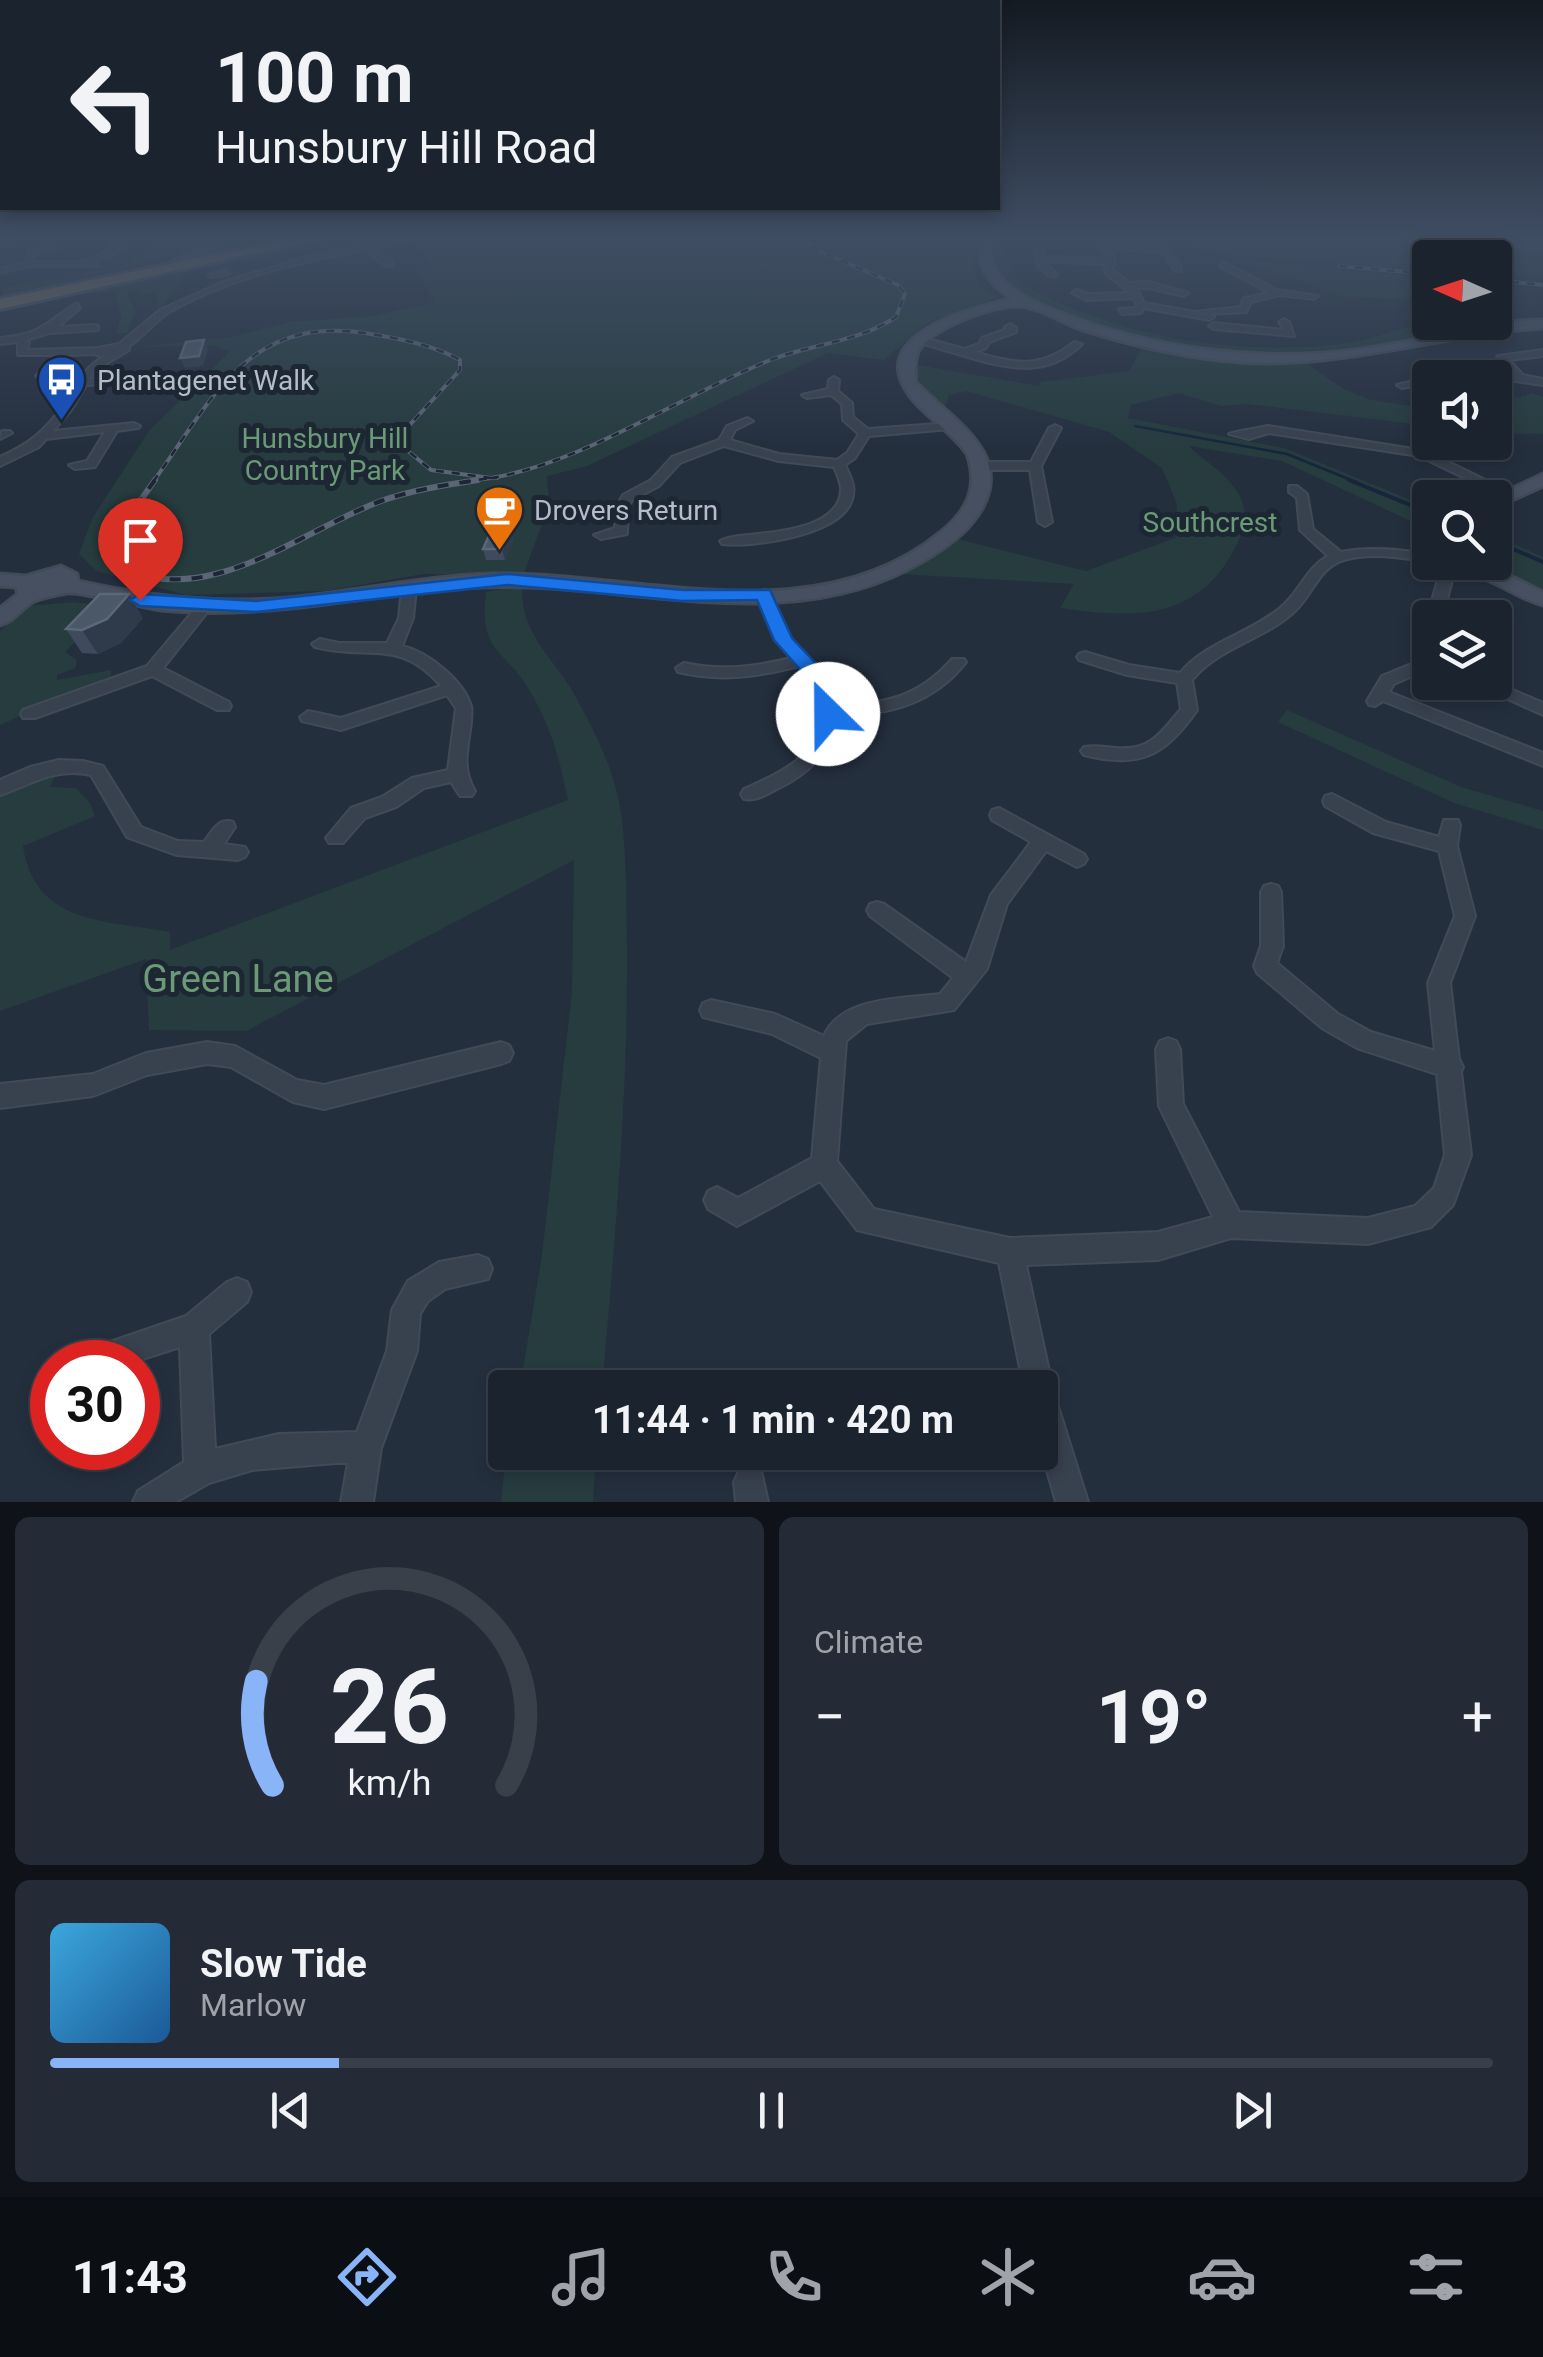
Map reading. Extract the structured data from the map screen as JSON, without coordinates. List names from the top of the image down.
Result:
{
  "parks": ["Hunsbury Hill Country Park", "Southcrest", "Green Lane"],
  "places": {
    "bus stop": ["Plantagenet Walk"],
    "cafe": ["Drovers Return"]
  },
  "north": "left",
  "page": {
    "turn": ["100 m", "Hunsbury Hill Road"],
    "limit": "30",
    "trip": "11:44 · 1 min · 420 m",
    "tile": "Climate",
    "heat": ["−", "19°", "+"],
    "song": ["Slow Tide", "Marlow"],
    "tabs": "11:43",
    "gauge": ["26", "km/h"]
  }
}
